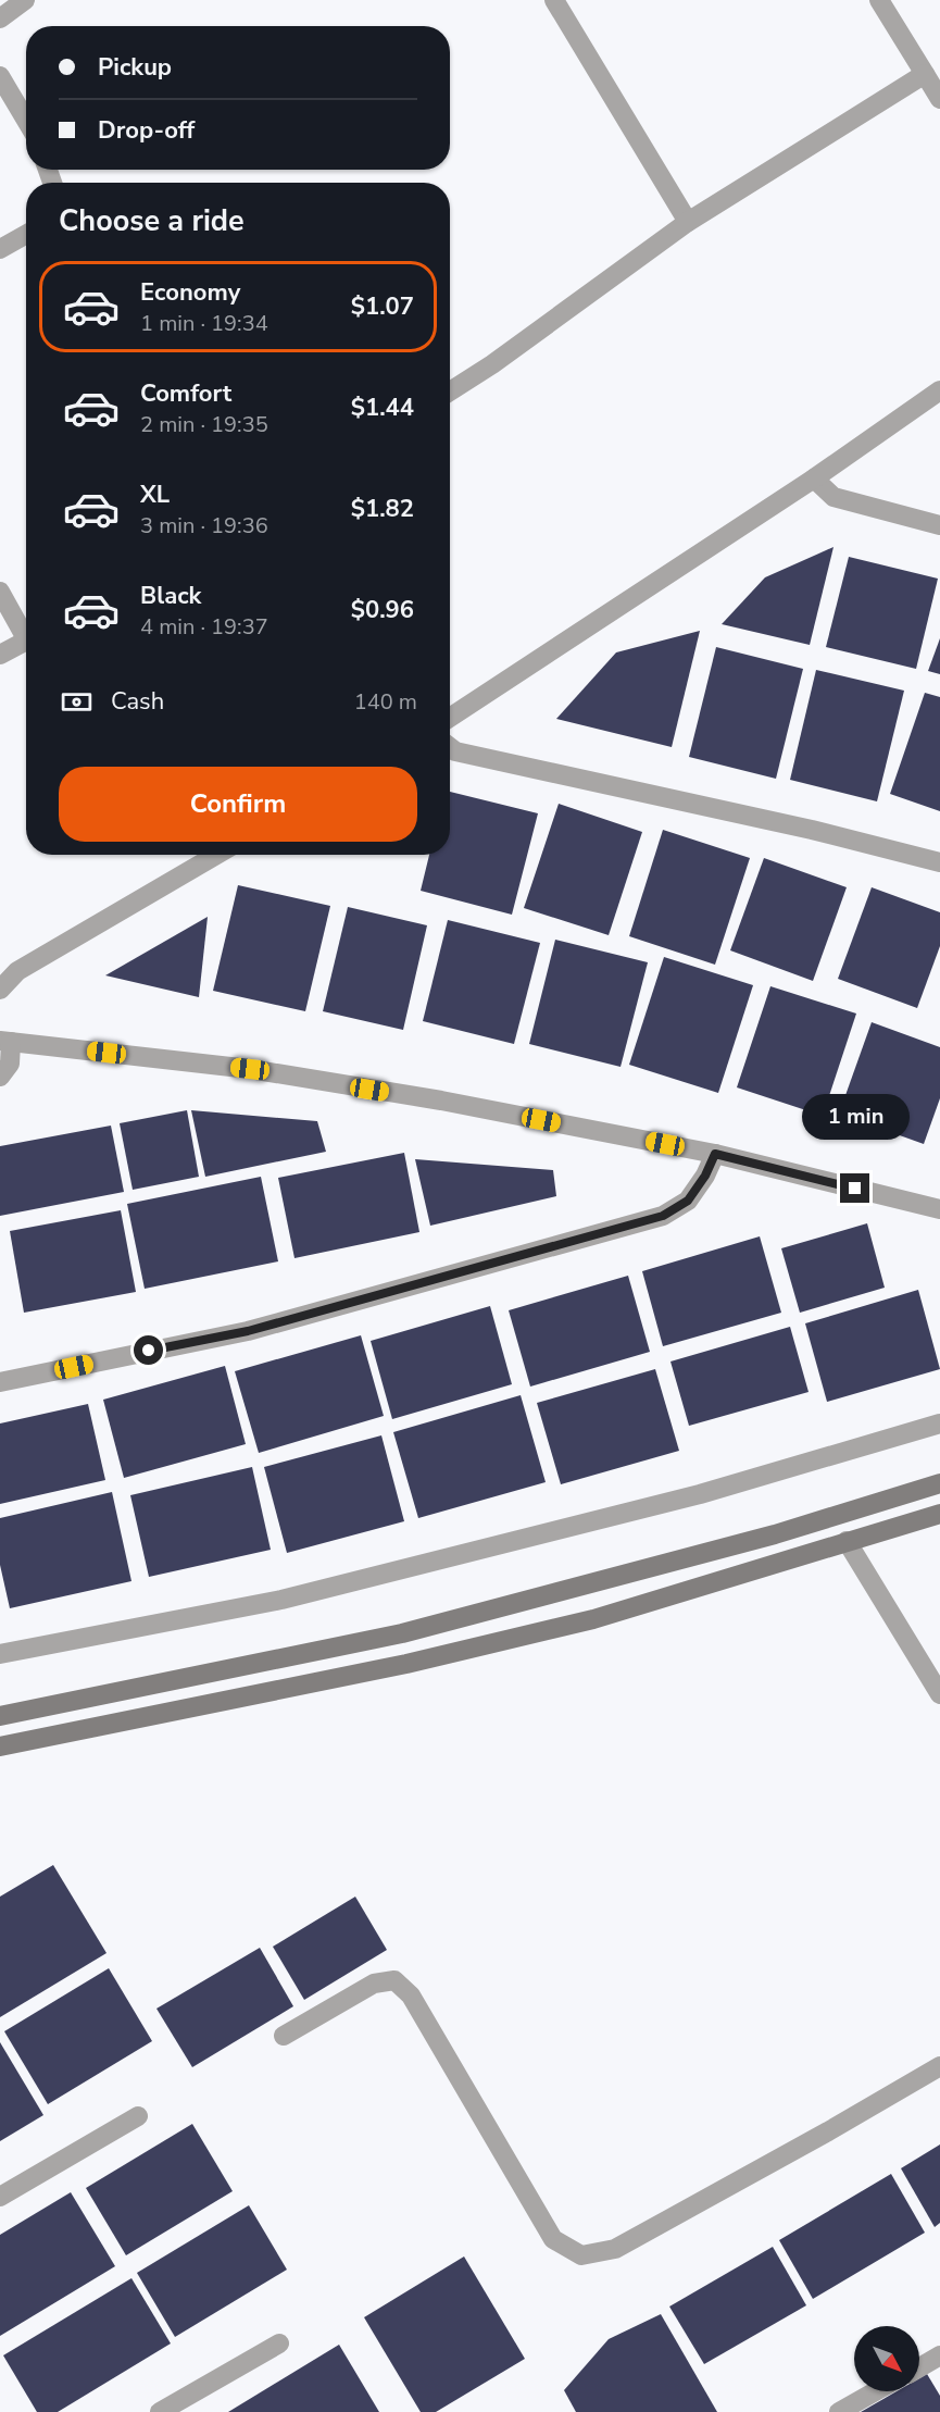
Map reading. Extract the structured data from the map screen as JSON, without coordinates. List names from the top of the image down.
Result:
{
  "north": "bottom right",
  "page": {
    "banner": ["Pickup", "Drop-off"],
    "heading": "Choose a ride",
    "list": [
      {
        "name": "Economy",
        "note": "1 min · 19:34",
        "value": "$1.07"
      },
      {
        "name": "Comfort",
        "note": "2 min · 19:35",
        "value": "$1.44"
      },
      {
        "name": "XL",
        "note": "3 min · 19:36",
        "value": "$1.82"
      },
      {
        "name": "Black",
        "note": "4 min · 19:37",
        "value": "$0.96"
      }
    ],
    "pay": ["Cash", "140 m"],
    "buttons": "Confirm",
    "bubble": "1 min"
  }
}
